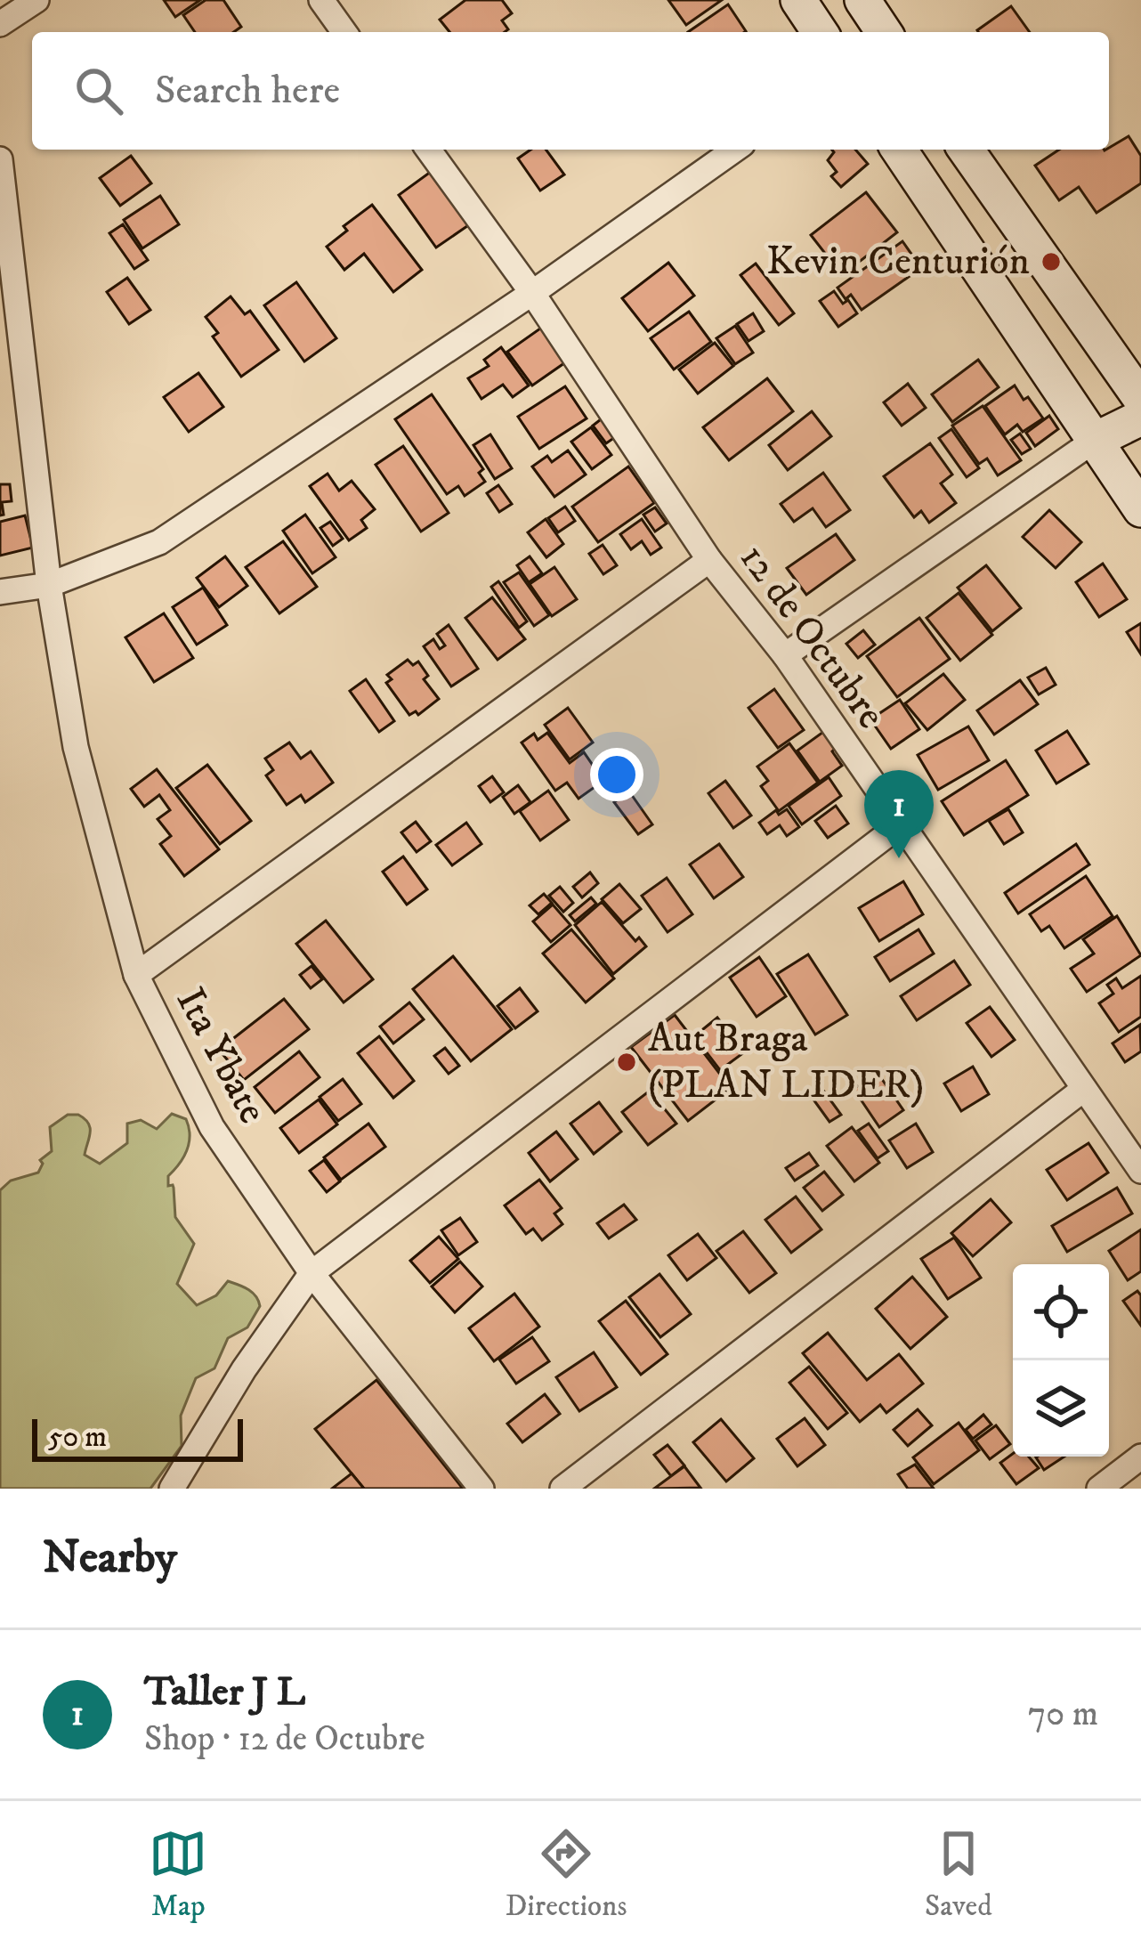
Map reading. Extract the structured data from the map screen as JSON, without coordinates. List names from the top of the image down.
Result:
{
  "streets": {
    "street": ["12 de Octubre", "Ita Ybate"]
  },
  "places": ["Kevin Centurión", "Aut Braga (PLAN LIDER)"],
  "scale_bar": "50 m",
  "page": {
    "search": "Search here",
    "pins": "1",
    "scale": "50 m",
    "heading": "Nearby",
    "list": [
      {
        "mark": "1",
        "name": "Taller J L",
        "note": "Shop · 12 de Octubre",
        "value": "70 m"
      }
    ],
    "nav": ["Map", "Directions", "Saved"]
  }
}
